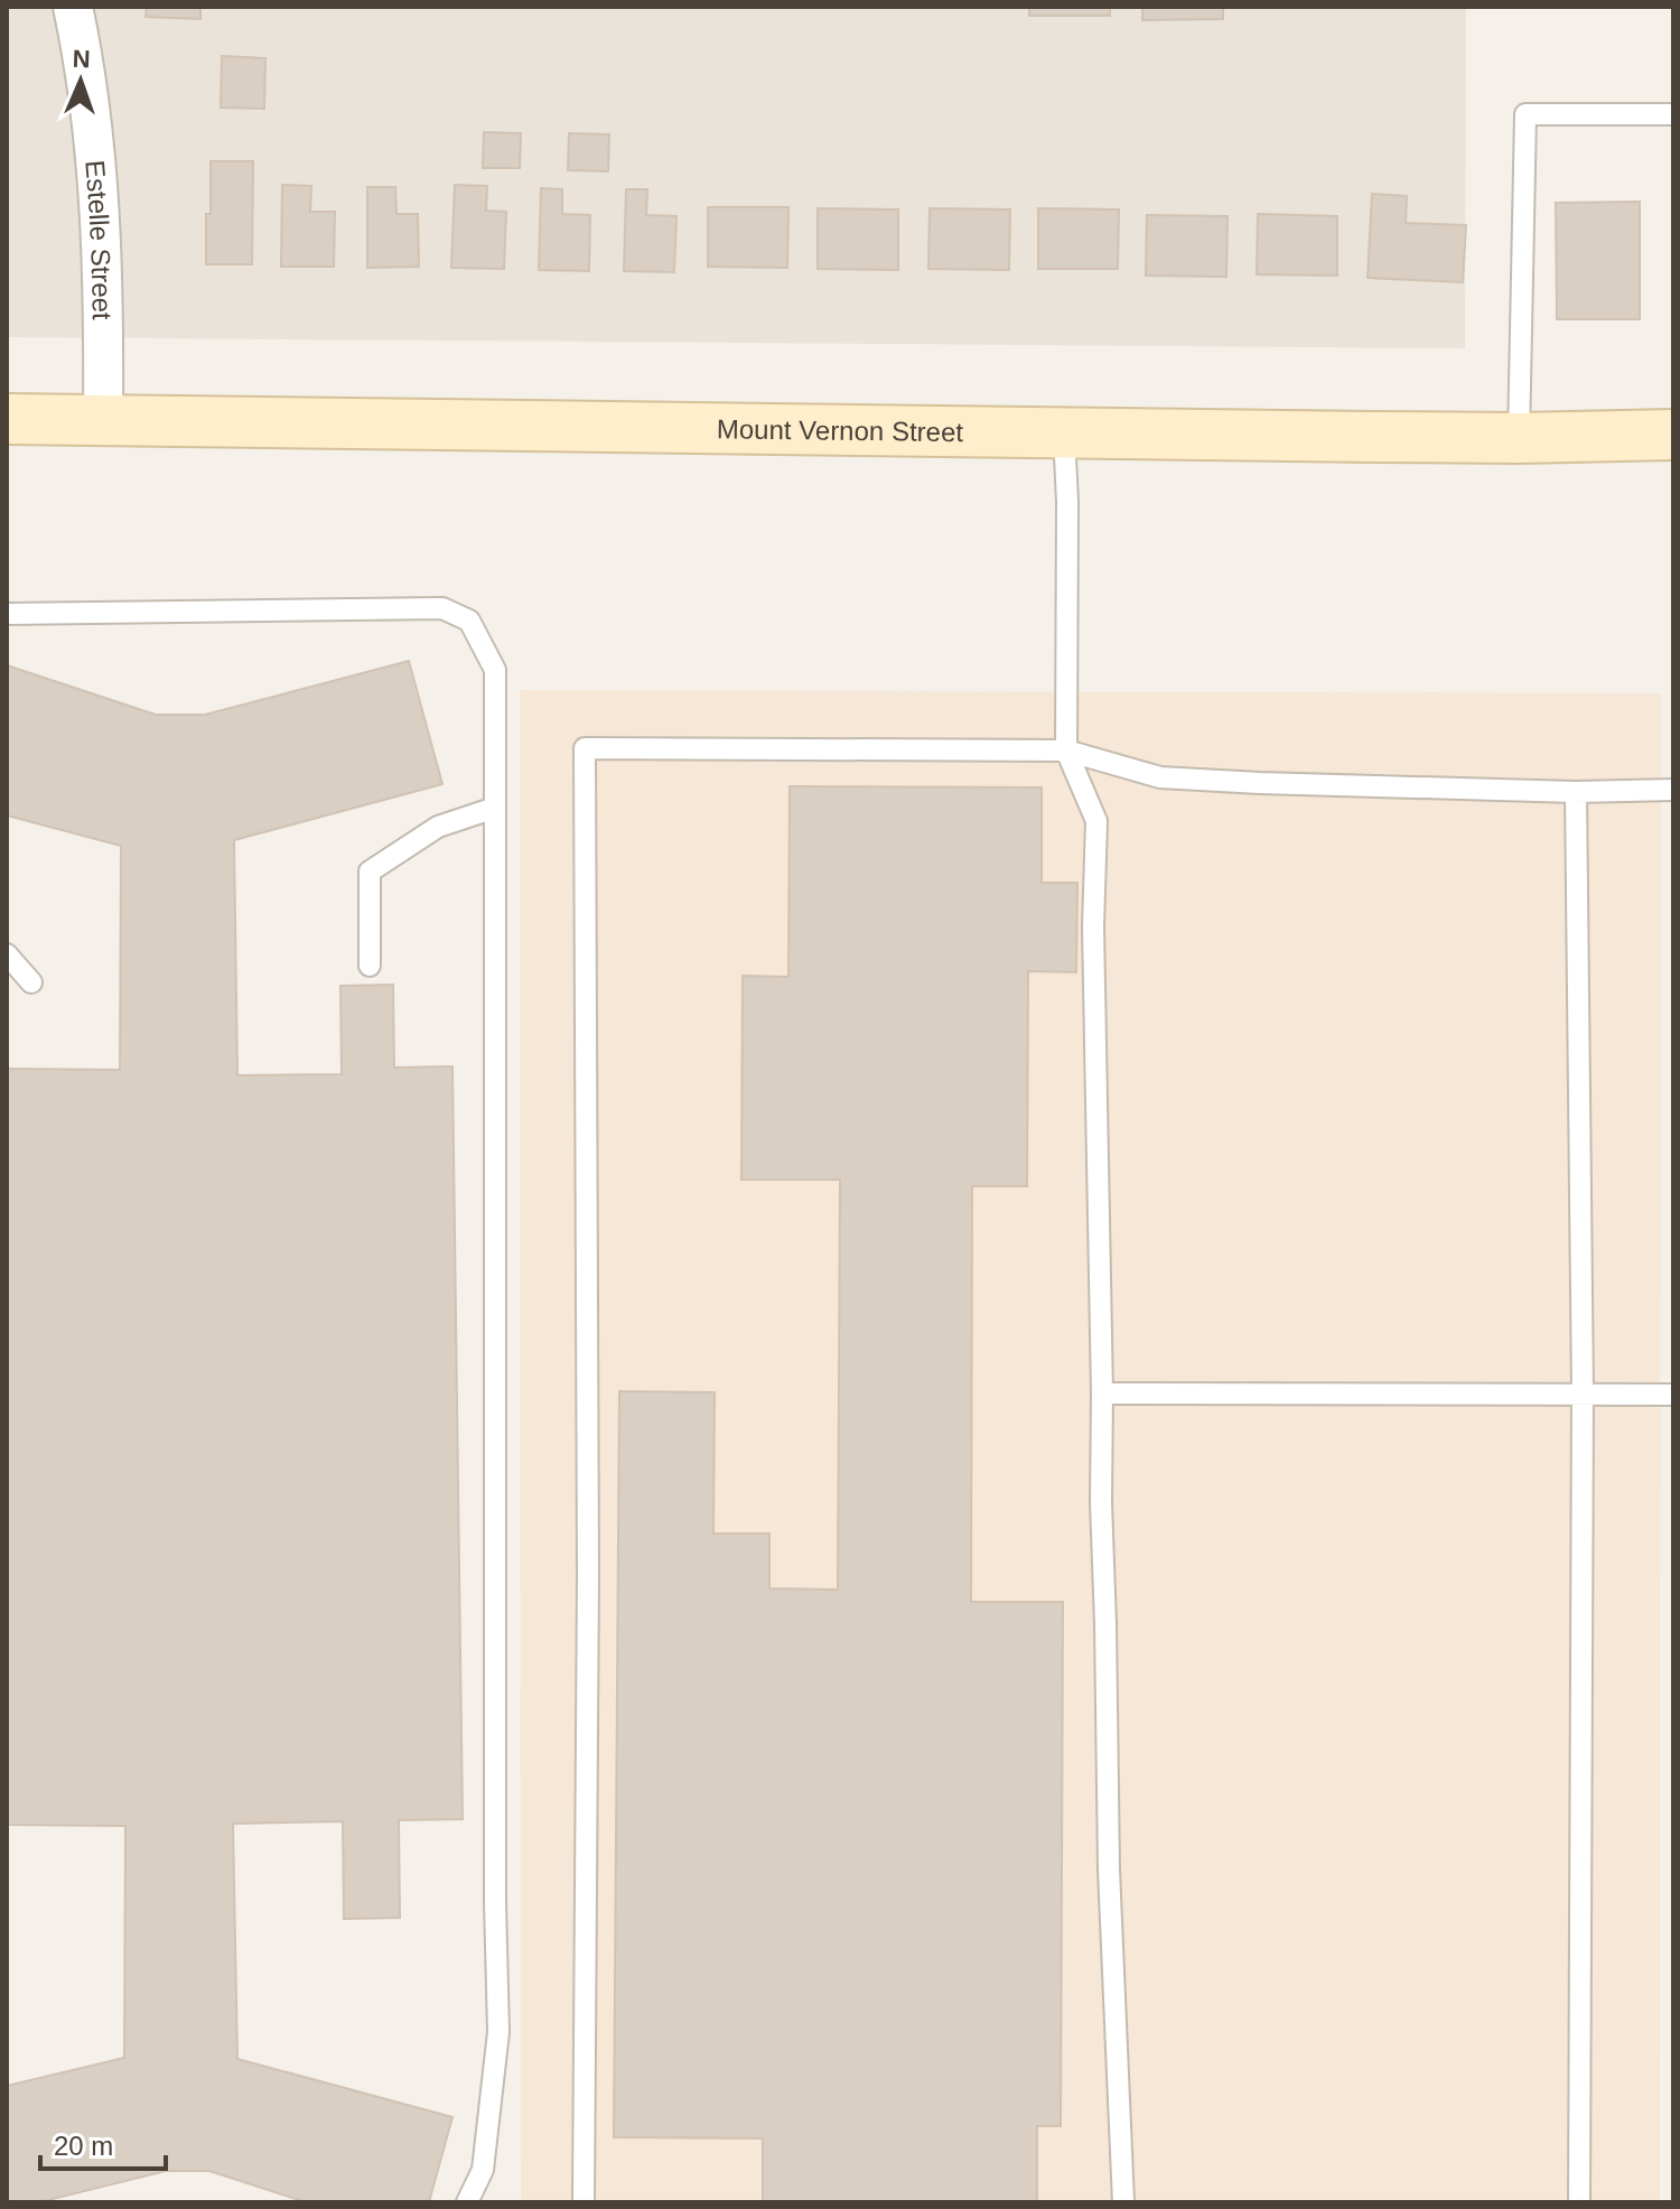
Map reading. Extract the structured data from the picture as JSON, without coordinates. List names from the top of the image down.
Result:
{
  "streets": {
    "street": ["Estelle Street", "Mount Vernon Street"]
  },
  "crossings": [
    ["Estelle Street", "Mount Vernon Street"]
  ],
  "scale_bar": "20 m",
  "north": "top"
}
